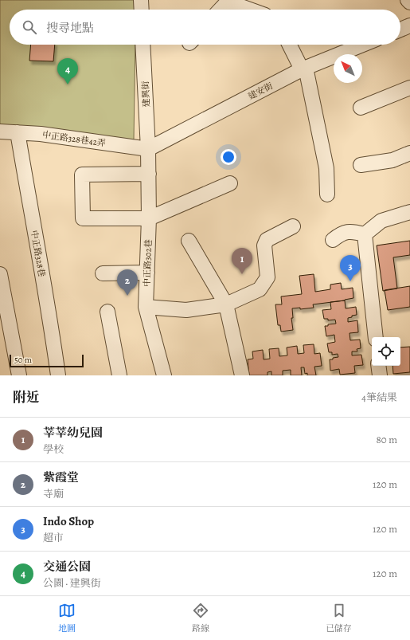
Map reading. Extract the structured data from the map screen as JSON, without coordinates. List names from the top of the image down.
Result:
{
  "streets": {
    "street": [
      "建安街",
      "建興街",
      "中正路328巷42弄",
      "中正路328巷",
      "中正路302巷"
    ]
  },
  "crossings": [
    ["建安街", "建興街"],
    ["建安街", "中正路328巷42弄"],
    ["建安街", "中正路302巷"],
    ["建興街", "中正路328巷42弄"],
    ["建興街", "中正路302巷"],
    ["中正路328巷42弄", "中正路328巷"],
    ["中正路328巷42弄", "中正路302巷"]
  ],
  "scale_bar": "50 m",
  "north": "top left",
  "page": {
    "search": "搜尋地點",
    "pins": [
      "4",
      "1",
      "3",
      "2"
    ],
    "scale": "50 m",
    "heading": ["附近", "4筆結果"],
    "list": [
      {
        "mark": "1",
        "name": "莘莘幼兒園",
        "note": "學校",
        "value": "80 m"
      },
      {
        "mark": "2",
        "name": "紫霞堂",
        "note": "寺廟",
        "value": "120 m"
      },
      {
        "mark": "3",
        "name": "Indo Shop",
        "note": "超市",
        "value": "120 m"
      },
      {
        "mark": "4",
        "name": "交通公園",
        "note": "公園 · 建興街",
        "value": "120 m"
      }
    ],
    "nav": ["地圖", "路線", "已儲存"]
  }
}
